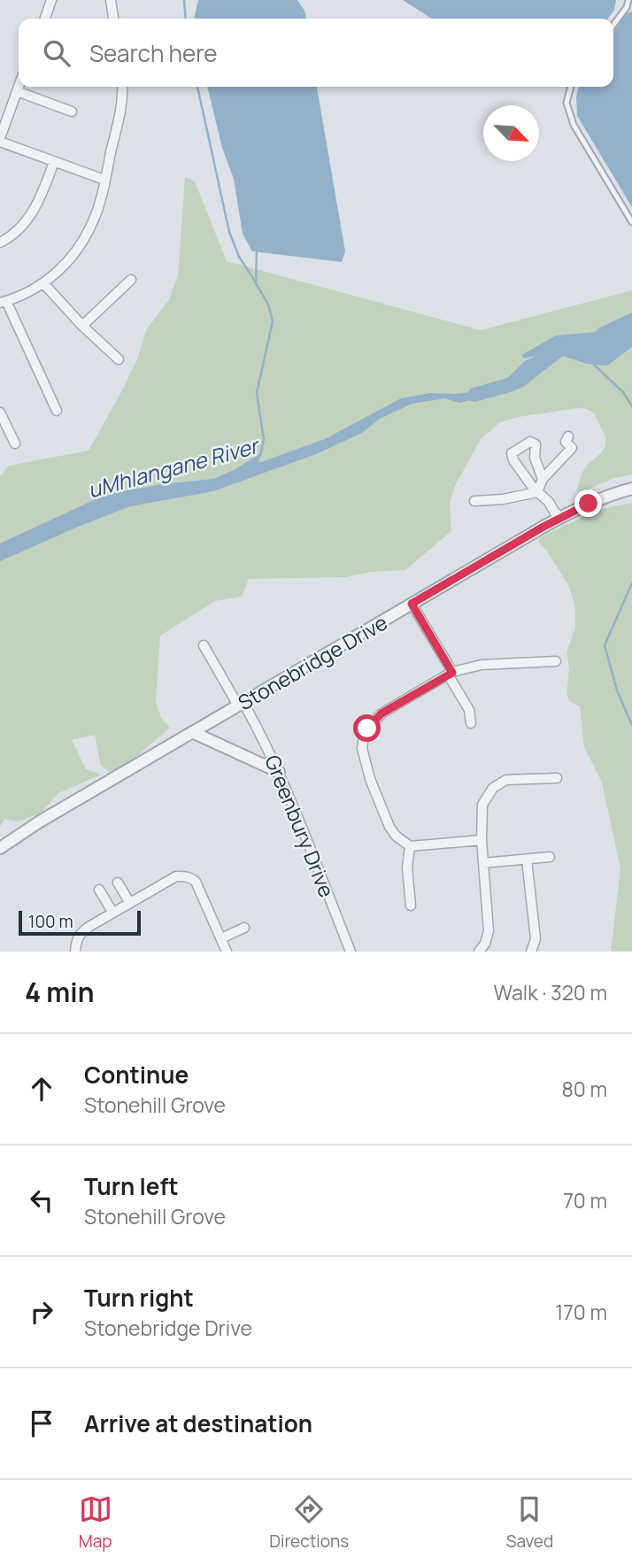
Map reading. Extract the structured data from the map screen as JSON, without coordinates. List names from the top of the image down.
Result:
{
  "streets": {
    "street": ["Stonebridge Drive", "Greenbury Drive"]
  },
  "crossings": [
    ["Stonebridge Drive", "Greenbury Drive"]
  ],
  "water": ["uMhlangane River"],
  "scale_bar": "100 m",
  "north": "bottom right",
  "page": {
    "search": "Search here",
    "scale": "100 m",
    "heading": ["4 min", "Walk · 320 m"],
    "list": [
      ["Continue", "Stonehill Grove", "80 m"],
      ["Turn left", "Stonehill Grove", "70 m"],
      ["Turn right", "Stonebridge Drive", "170 m"],
      "Arrive at destination"
    ],
    "nav": ["Map", "Directions", "Saved"]
  }
}
